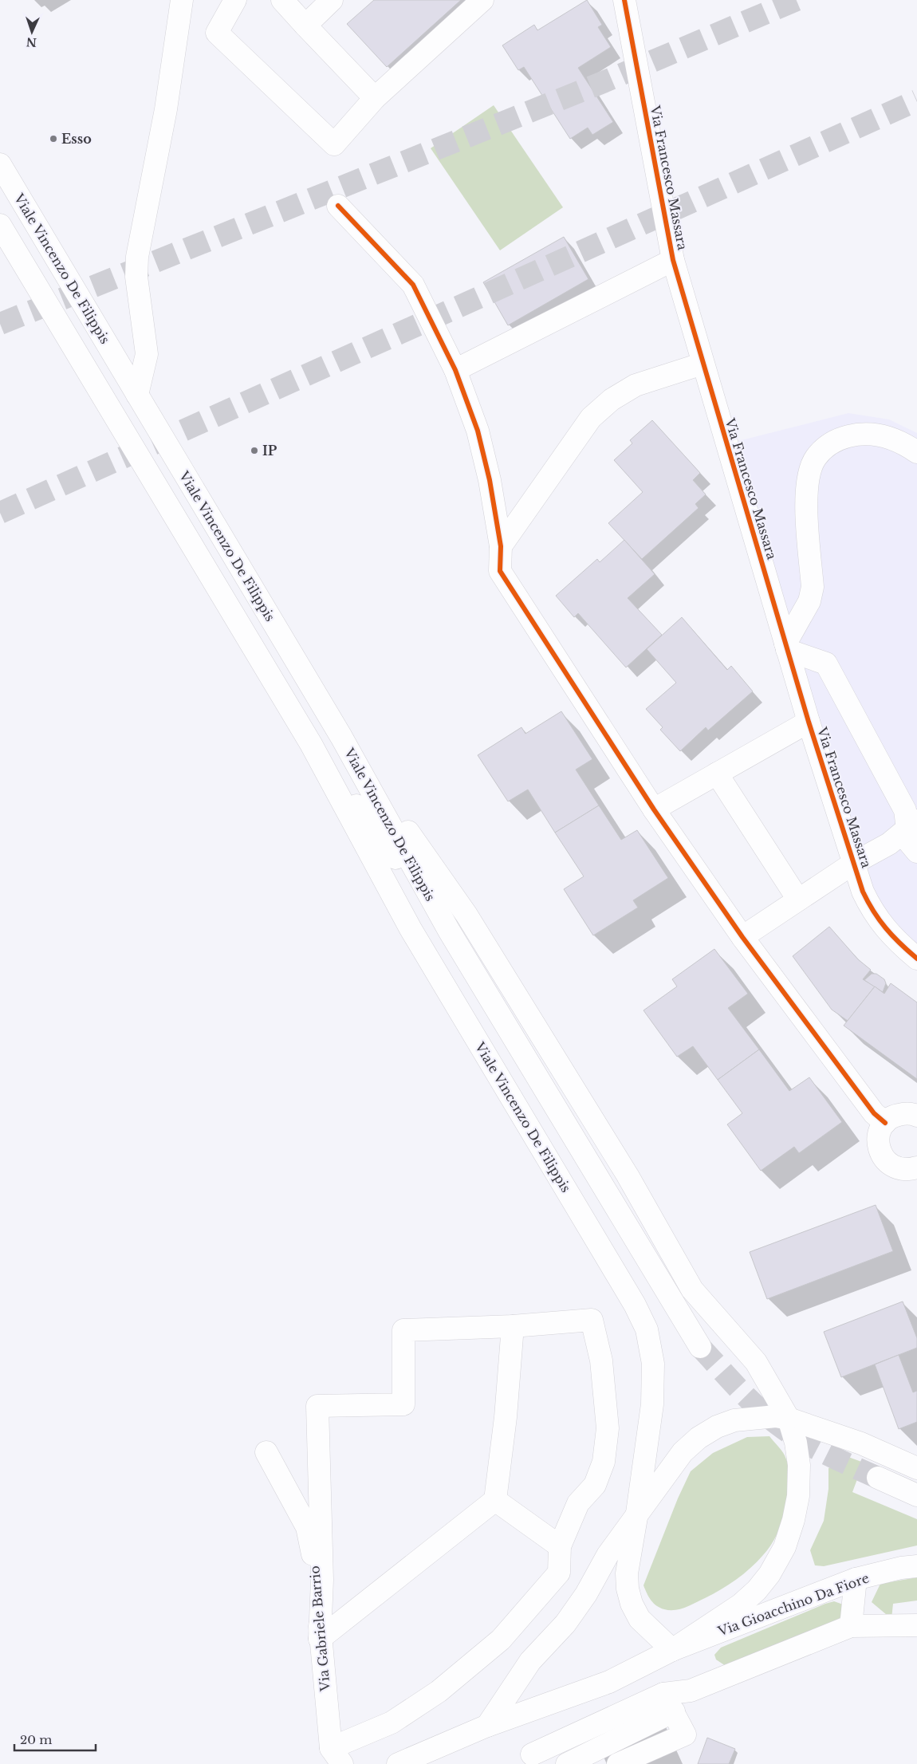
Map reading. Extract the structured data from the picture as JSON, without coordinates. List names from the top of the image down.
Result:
{
  "streets": {
    "main road": [
      "Via Francesco Massara",
      "Viale Vincenzo De Filippis",
      "Via Gioacchino Da Fiore",
      "Via Gabriele Barrio"
    ]
  },
  "crossings": [
    ["Viale Vincenzo De Filippis", "Via Gioacchino Da Fiore"]
  ],
  "places": ["Esso", "IP"],
  "scale_bar": "20 m",
  "north": "bottom"
}
